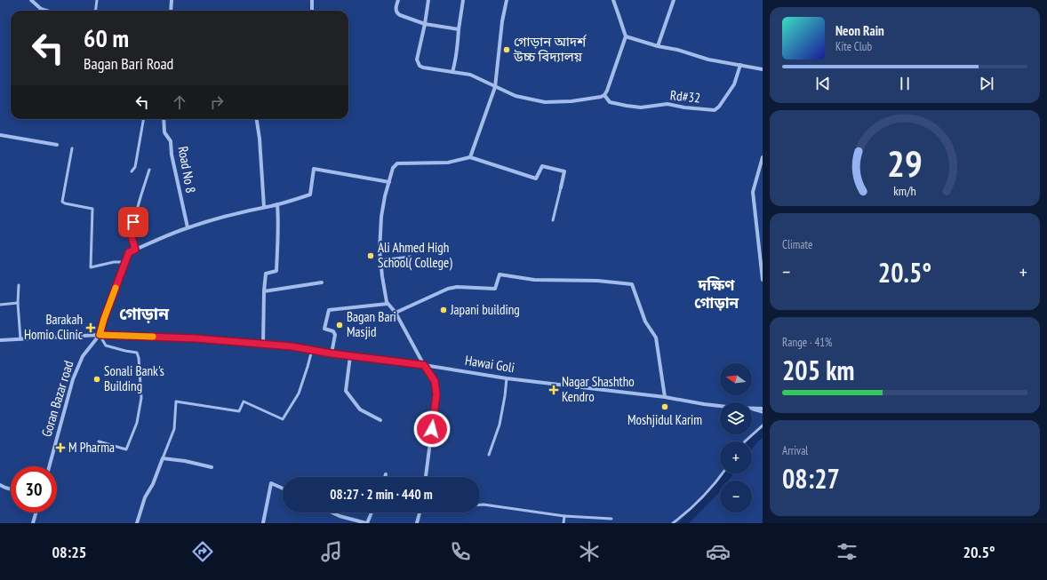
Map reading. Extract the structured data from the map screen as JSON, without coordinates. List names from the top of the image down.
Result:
{
  "streets": {
    "street": [
      "Rd#32",
      "Road No 8",
      "Hawai Goli",
      "Goran Bazar road"
    ]
  },
  "crossings": [
    ["Hawai Goli", "Goran Bazar road"]
  ],
  "districts": ["দক্ষিণ গোড়ান", "গোড়ান"],
  "places": {
    "other": [
      "গোড়ান আদর্শ উচ্চ বিদ্যালয়",
      "Ali Ahmed High School( College)",
      "Japani building",
      "Bagan Bari Masjid",
      "Sonali Bank's Building",
      "Moshjidul Karim"
    ],
    "health": ["Barakah Homio Clinic", "Nagar Shashtho Kendro", "M Pharma"]
  },
  "north": "left",
  "page": {
    "turn": ["60 m", "Bagan Bari Road"],
    "song": ["Neon Rain", "Kite Club"],
    "tile": [
      "Climate",
      ["Range · 41%", "205 km"],
      ["Arrival", "08:27"]
    ],
    "heat": ["−", "20.5°", "+"],
    "map_buttons": ["+", "−"],
    "limit": "30",
    "trip": "08:27 · 2 min · 440 m",
    "tabs": ["08:25", "20.5°"],
    "gauge": ["29", "km/h"]
  }
}
